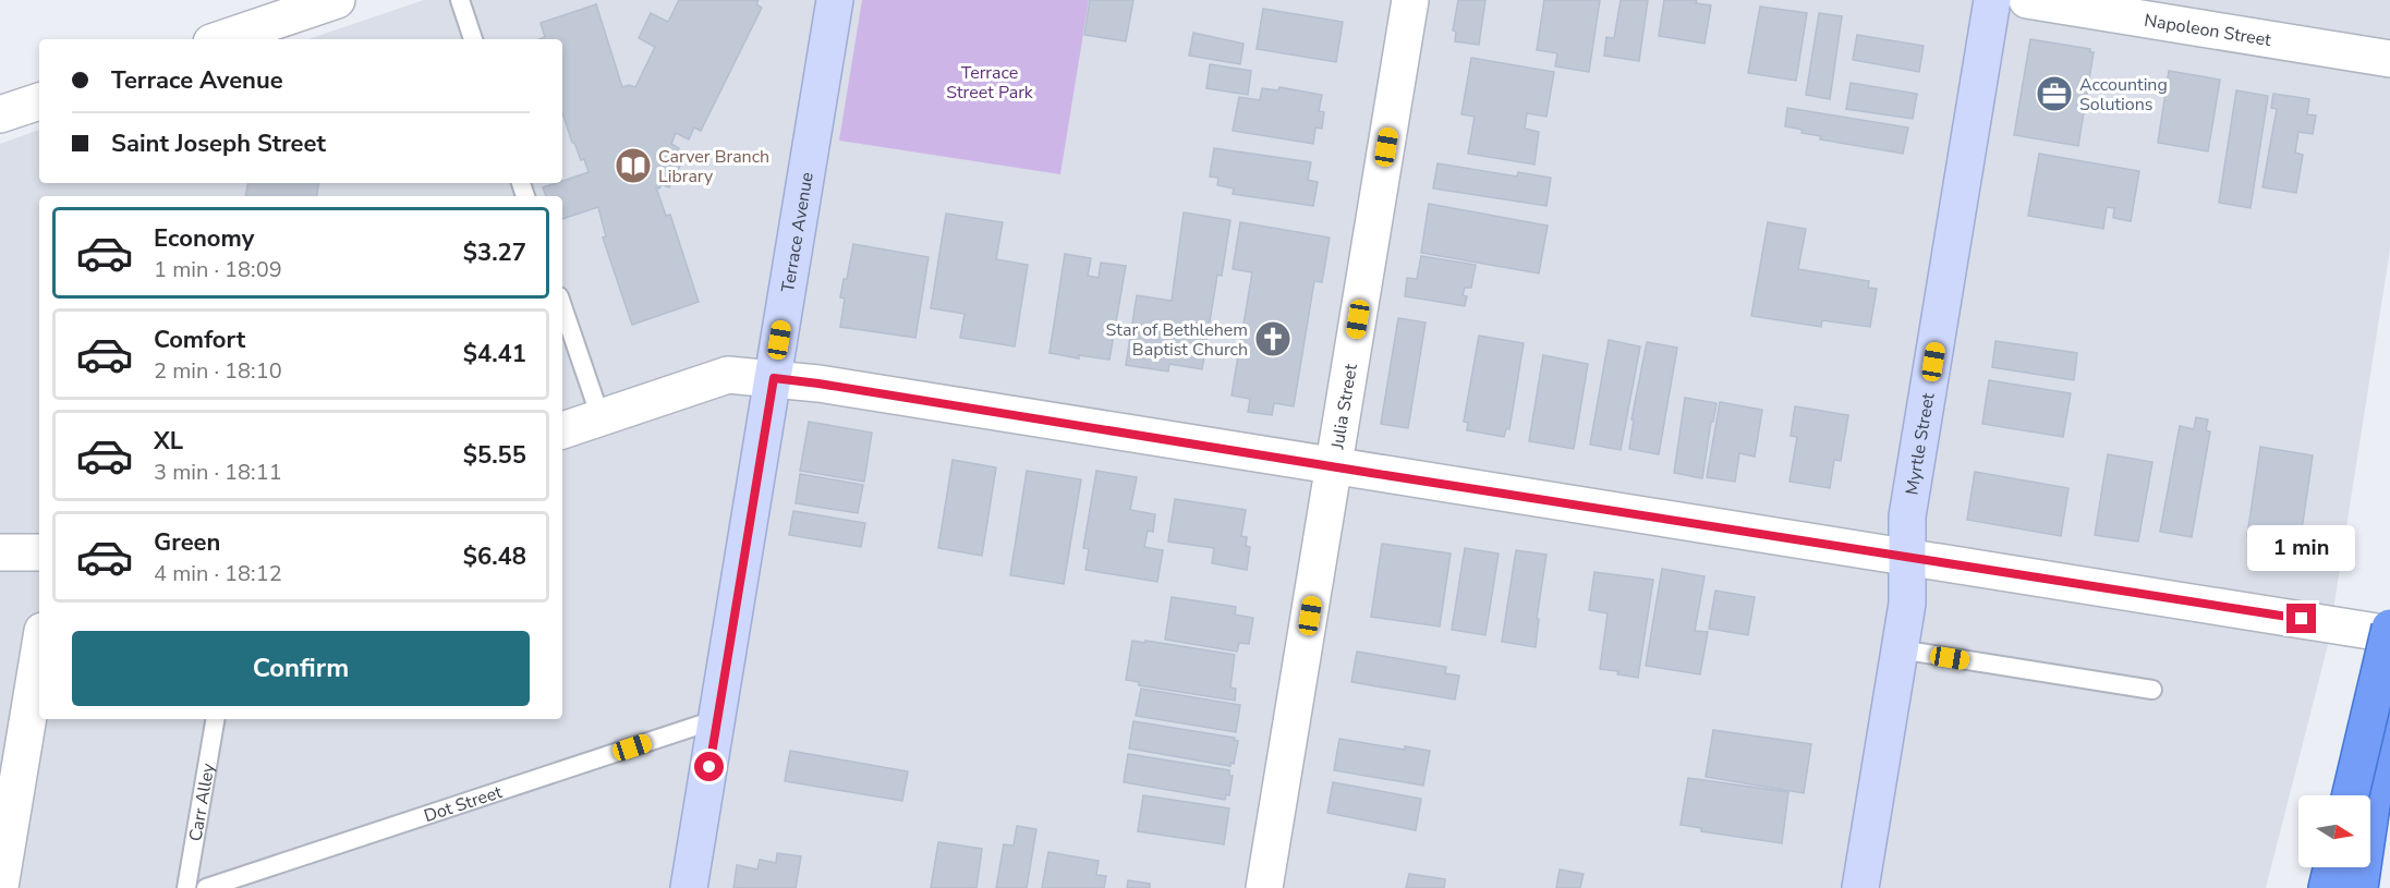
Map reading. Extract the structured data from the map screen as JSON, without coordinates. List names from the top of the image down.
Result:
{
  "streets": {
    "street": [
      "Napoleon Street",
      "Terrace Avenue",
      "Julia Street",
      "Myrtle Street"
    ],
    "lane": ["Carr Alley", "Dot Street"]
  },
  "crossings": [
    ["Terrace Avenue", "Dot Street"]
  ],
  "parks": ["Terrace Street Park"],
  "places": {
    "office": ["Accounting Solutions"],
    "library": ["Carver Branch Library"],
    "church": ["Star of Bethlehem Baptist Church"]
  },
  "north": "right",
  "page": {
    "banner": ["Terrace Avenue", "Saint Joseph Street"],
    "list": [
      {
        "name": "Economy",
        "note": "1 min · 18:09",
        "value": "$3.27"
      },
      {
        "name": "Comfort",
        "note": "2 min · 18:10",
        "value": "$4.41"
      },
      {
        "name": "XL",
        "note": "3 min · 18:11",
        "value": "$5.55"
      },
      {
        "name": "Green",
        "note": "4 min · 18:12",
        "value": "$6.48"
      }
    ],
    "bubble": "1 min",
    "buttons": "Confirm"
  }
}
